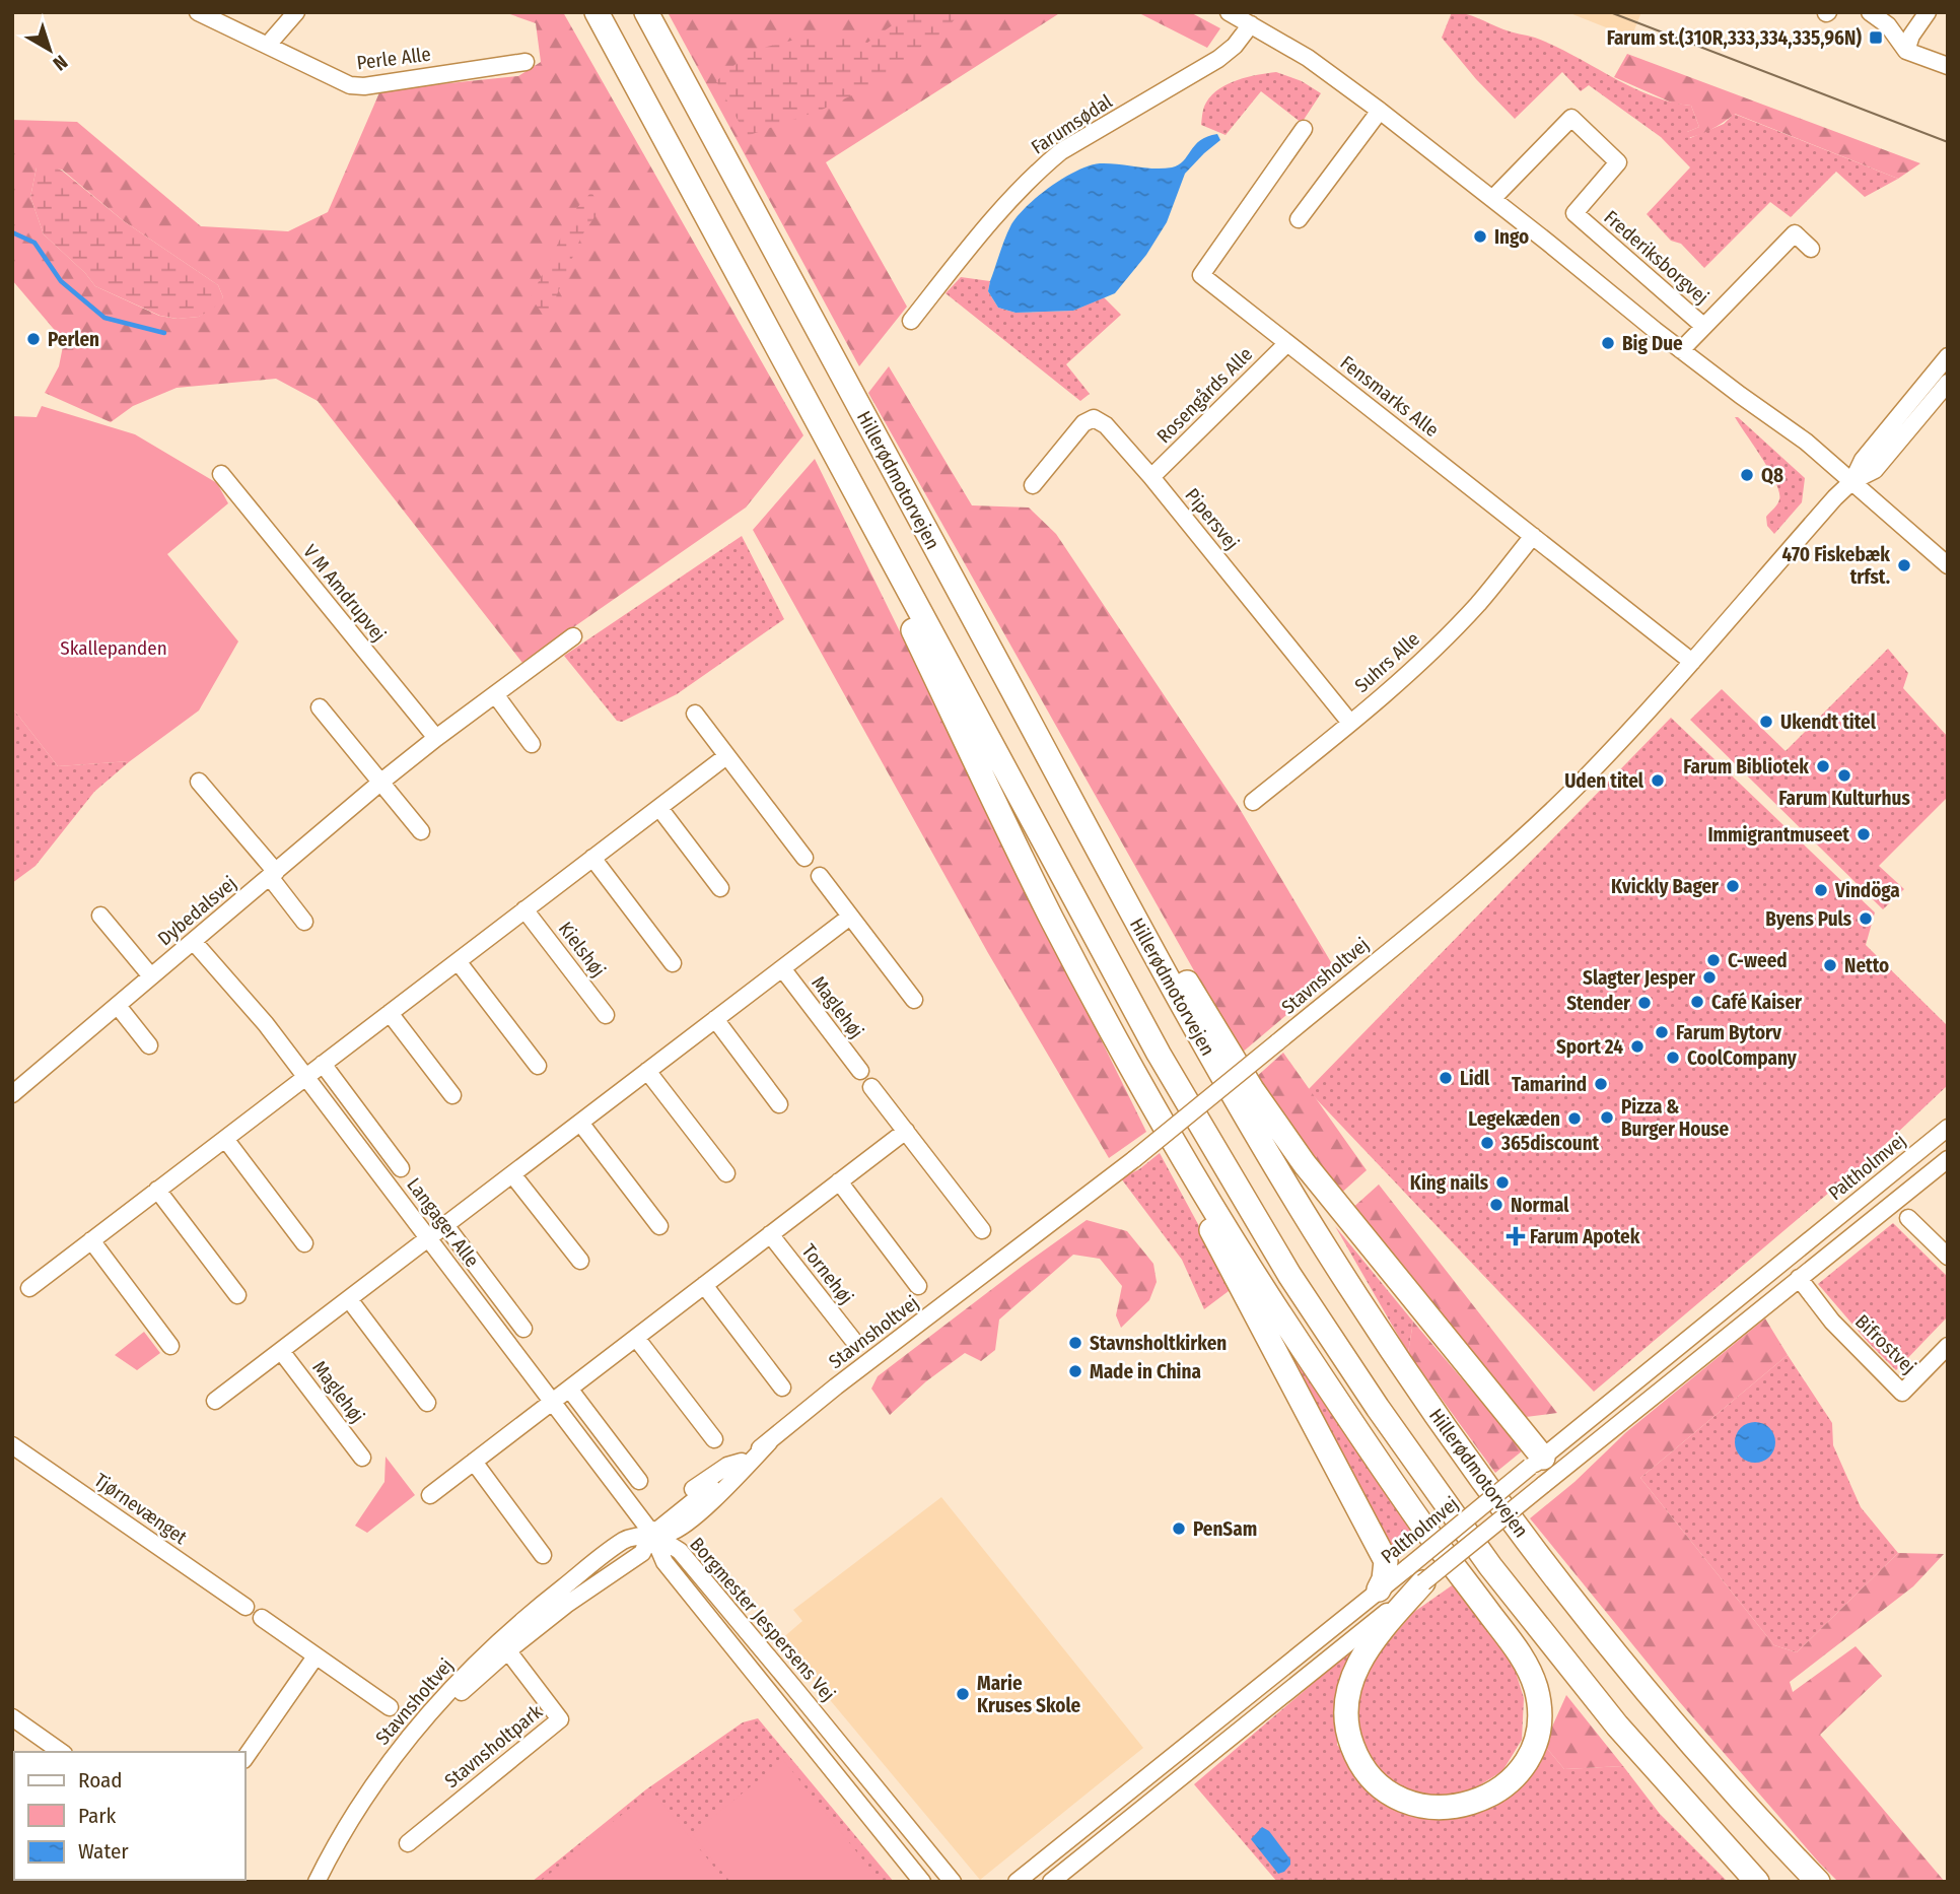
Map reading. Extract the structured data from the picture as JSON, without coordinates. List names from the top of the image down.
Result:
{
  "streets": {
    "highway": ["Hillerødmotorvejen"],
    "street": [
      "Perle Alle",
      "Farumsødal",
      "Frederiksborgvej",
      "Rosengårds Alle",
      "Fensmarks Alle",
      "Pipersvej",
      "V M Amdrupvej",
      "Suhrs Alle",
      "Dybedalsvej",
      "Kielshøj",
      "Stavnsholtvej",
      "Maglehøj",
      "Paltholmvej",
      "Langager Alle",
      "Tornehøj",
      "Bifrostvej",
      "Tjørnevænget",
      "Borgmester Jespersens Vej",
      "Stavnsholtpark"
    ]
  },
  "crossings": [
    ["Rosengårds Alle", "Fensmarks Alle"],
    ["Rosengårds Alle", "Pipersvej"],
    ["Fensmarks Alle", "Suhrs Alle"],
    ["Fensmarks Alle", "Stavnsholtvej"],
    ["Pipersvej", "Suhrs Alle"],
    ["V M Amdrupvej", "Dybedalsvej"],
    ["Dybedalsvej", "Langager Alle"],
    ["Stavnsholtvej", "Langager Alle"],
    ["Stavnsholtvej", "Borgmester Jespersens Vej"],
    ["Stavnsholtvej", "Stavnsholtpark"],
    ["Maglehøj", "Langager Alle"],
    ["Paltholmvej", "Bifrostvej"],
    ["Langager Alle", "Borgmester Jespersens Vej"]
  ],
  "parks": ["Skallepanden"],
  "places": {
    "transit": ["Farum st.(310R,333,334,335,96N)"],
    "other": [
      "Ingo",
      "Perlen",
      "Big Due",
      "Q8",
      "470 Fiskebæk trfst.",
      "Ukendt titel",
      "Farum Bibliotek",
      "Farum Kulturhus",
      "Uden titel",
      "Immigrantmuseet",
      "Kvickly Bager",
      "Vindöga",
      "Byens Puls",
      "C-weed",
      "Netto",
      "Slagter Jesper",
      "Café Kaiser",
      "Stender",
      "Farum Bytorv",
      "Sport 24",
      "CoolCompany",
      "Lidl",
      "Tamarind",
      "Pizza & Burger House",
      "Legekæden",
      "365discount",
      "King nails",
      "Normal",
      "Stavnsholtkirken",
      "Made in China",
      "PenSam",
      "Marie Kruses Skole"
    ],
    "health": ["Farum Apotek"]
  },
  "legend": ["Road", "Park", "Water"],
  "north": "bottom right"
}
